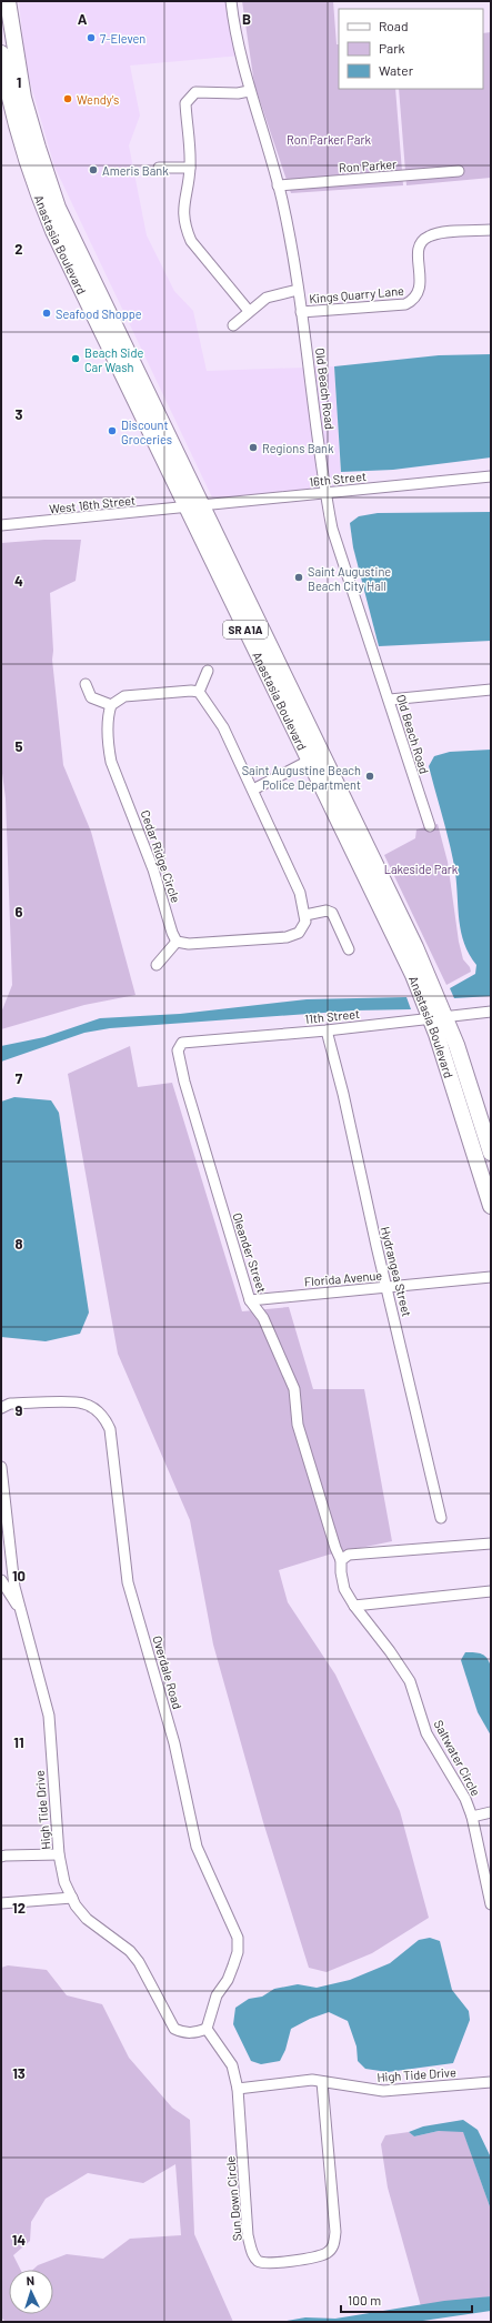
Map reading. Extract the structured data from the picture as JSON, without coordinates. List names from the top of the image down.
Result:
{
  "streets": {
    "main road": ["Anastasia Boulevard", "SR A1A"],
    "street": [
      "Ron Parker",
      "Kings Quarry Lane",
      "Old Beach Road",
      "16th Street",
      "West 16th Street",
      "Cedar Ridge Circle",
      "11th Street",
      "Oleander Street",
      "Hydrangea Street",
      "Florida Avenue",
      "Overdale Road",
      "Saltwater Circle",
      "High Tide Drive",
      "Sun Down Circle"
    ]
  },
  "crossings": [
    ["Ron Parker", "Old Beach Road"],
    ["Anastasia Boulevard", "16th Street"],
    ["Anastasia Boulevard", "West 16th Street"],
    ["Anastasia Boulevard", "11th Street"],
    ["Kings Quarry Lane", "Old Beach Road"],
    ["Old Beach Road", "16th Street"],
    ["16th Street", "West 16th Street"],
    ["11th Street", "Oleander Street"],
    ["11th Street", "Hydrangea Street"],
    ["Oleander Street", "Florida Avenue"],
    ["Oleander Street", "Saltwater Circle"],
    ["Hydrangea Street", "Florida Avenue"],
    ["Overdale Road", "High Tide Drive"],
    ["Overdale Road", "Sun Down Circle"],
    ["High Tide Drive", "Sun Down Circle"]
  ],
  "parks": ["Ron Parker Park", "Lakeside Park"],
  "places": [
    "7-Eleven",
    "Wendy's",
    "Ameris Bank",
    "Seafood Shoppe",
    "Beach Side Car Wash",
    "Discount Groceries",
    "Regions Bank",
    "Saint Augustine Beach City Hall",
    "Saint Augustine Beach Police Department"
  ],
  "legend": ["Road", "Park", "Water"],
  "scale_bar": "100 m",
  "north": "top",
  "grid": {
    "columns": ["A", "B"],
    "rows": [
      "1",
      "2",
      "3",
      "4",
      "5",
      "6",
      "7",
      "8",
      "9",
      "10",
      "11",
      "12",
      "13",
      "14"
    ]
  }
}
